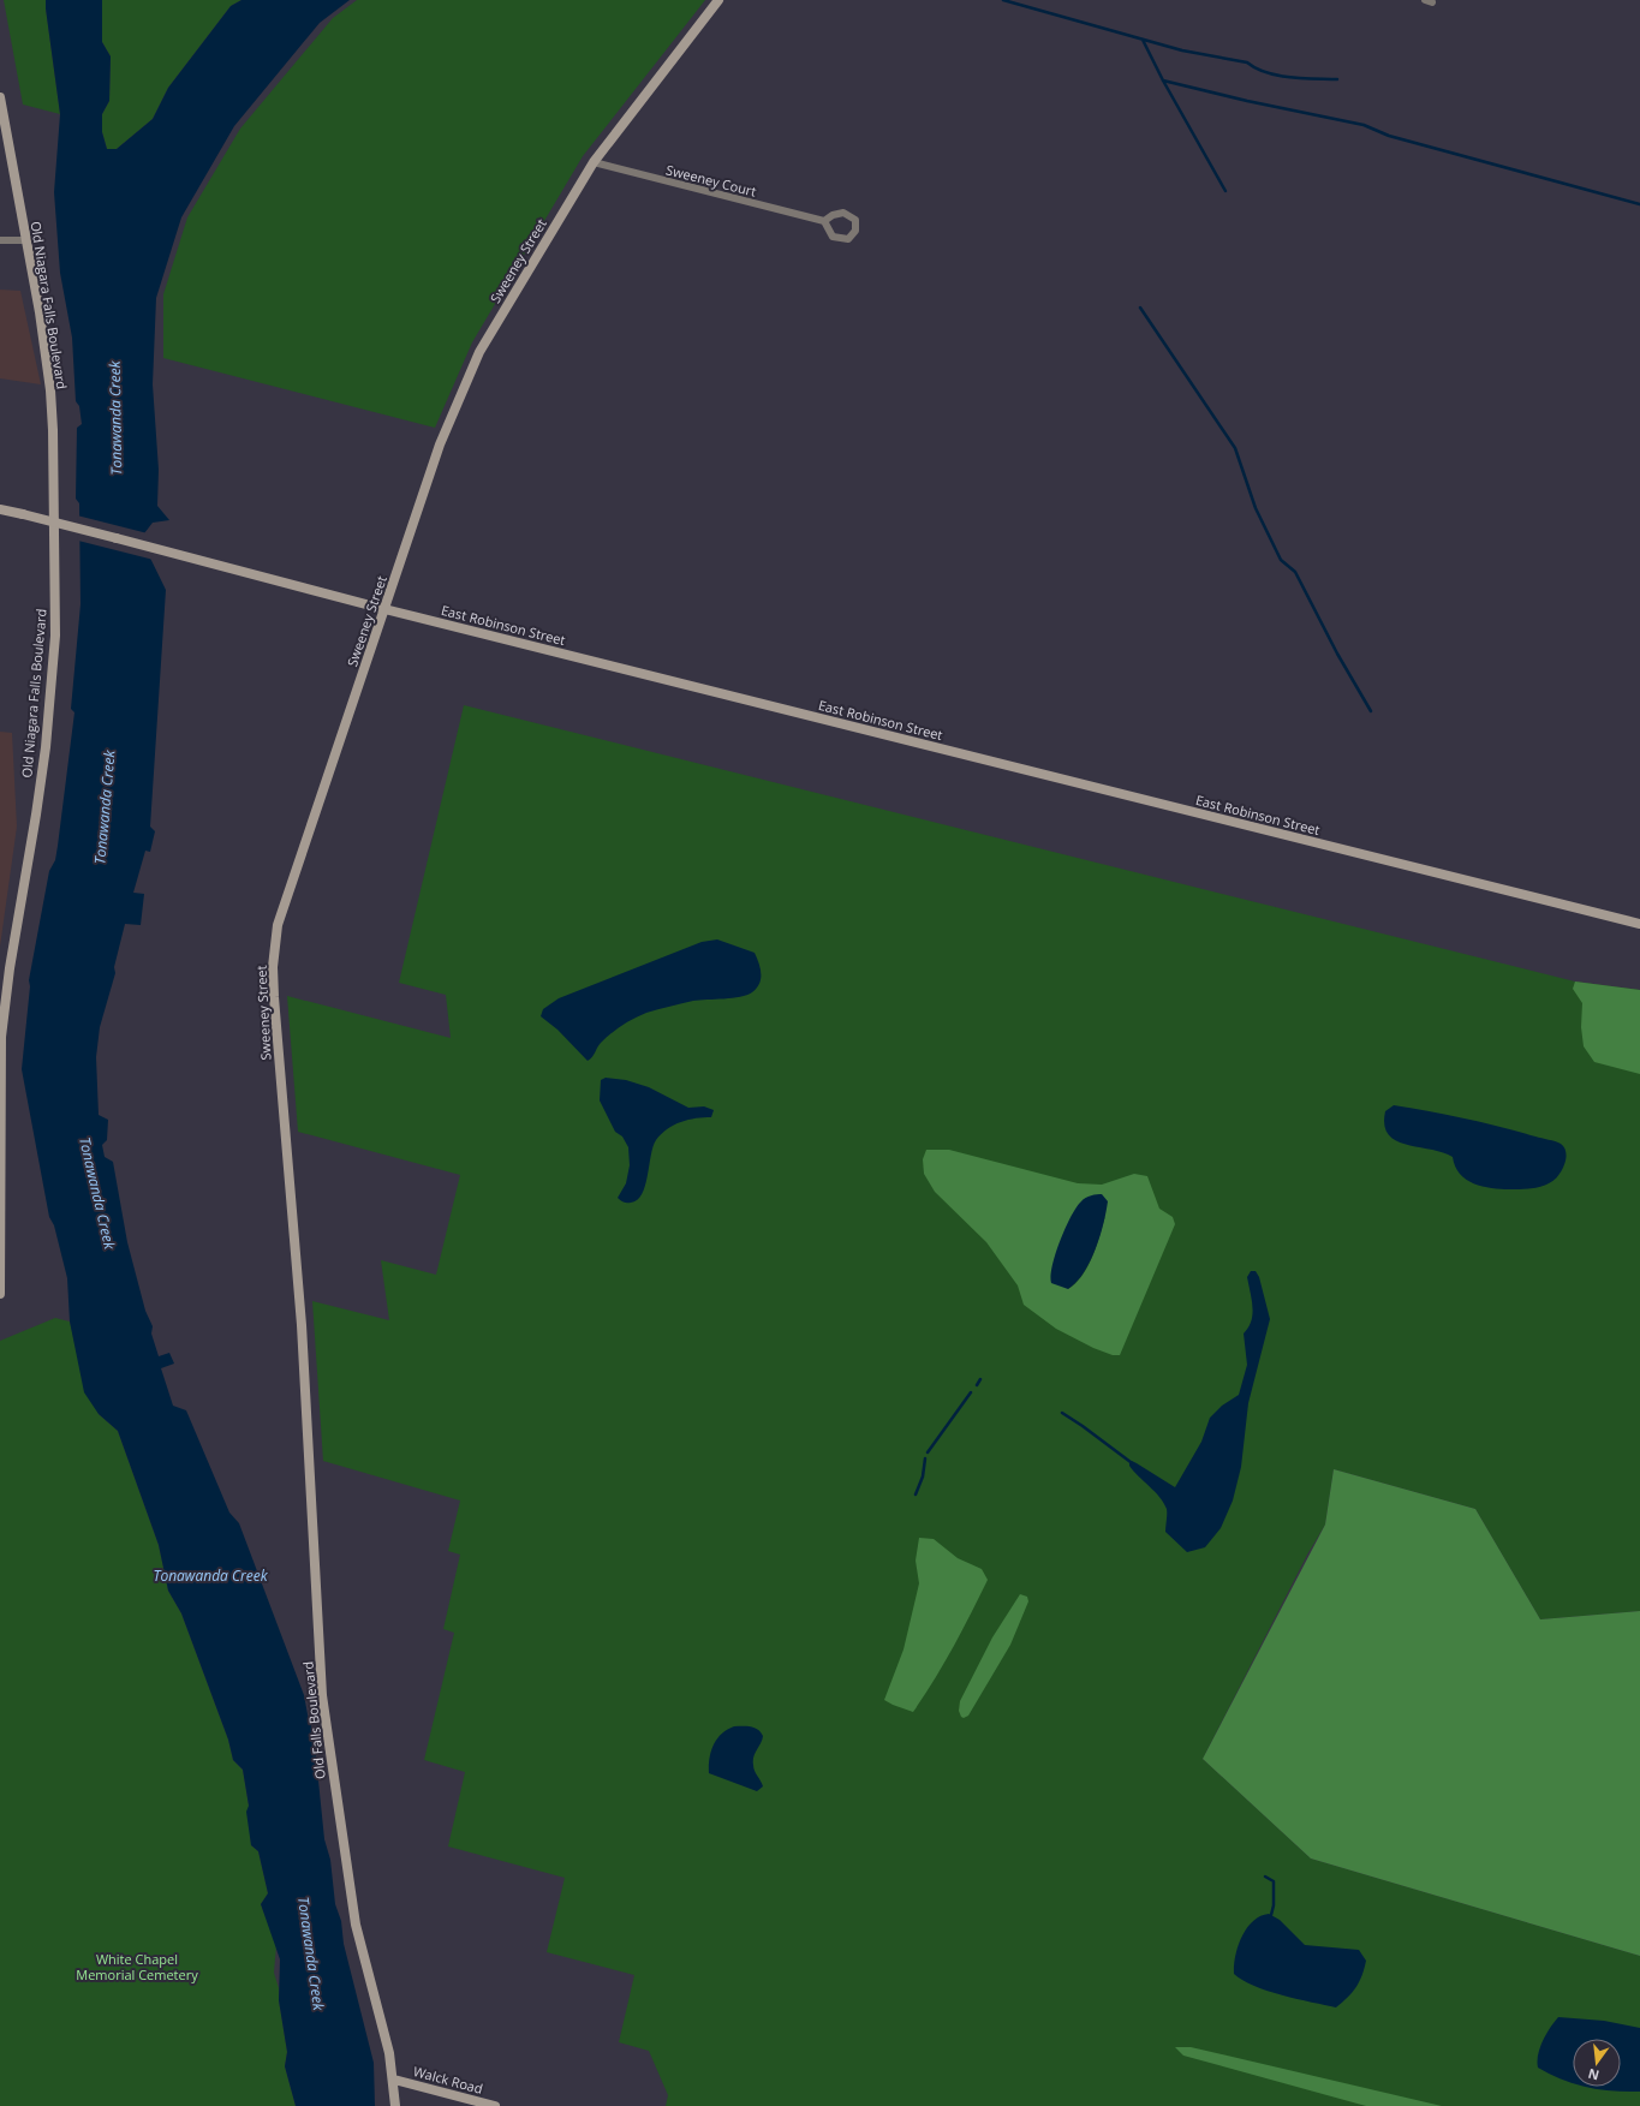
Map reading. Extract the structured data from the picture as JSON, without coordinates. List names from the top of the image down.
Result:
{
  "streets": {
    "street": [
      "Sweeney Court",
      "Sweeney Street",
      "Old Niagara Falls Boulevard",
      "East Robinson Street",
      "Old Falls Boulevard",
      "Walck Road"
    ]
  },
  "crossings": [
    ["Sweeney Court", "Sweeney Street"],
    ["Sweeney Street", "East Robinson Street"],
    ["Sweeney Street", "Old Falls Boulevard"],
    ["Old Falls Boulevard", "Walck Road"]
  ],
  "water": ["Tonawanda Creek"],
  "parks": ["White Chapel Memorial Cemetery"],
  "north": "bottom"
}
